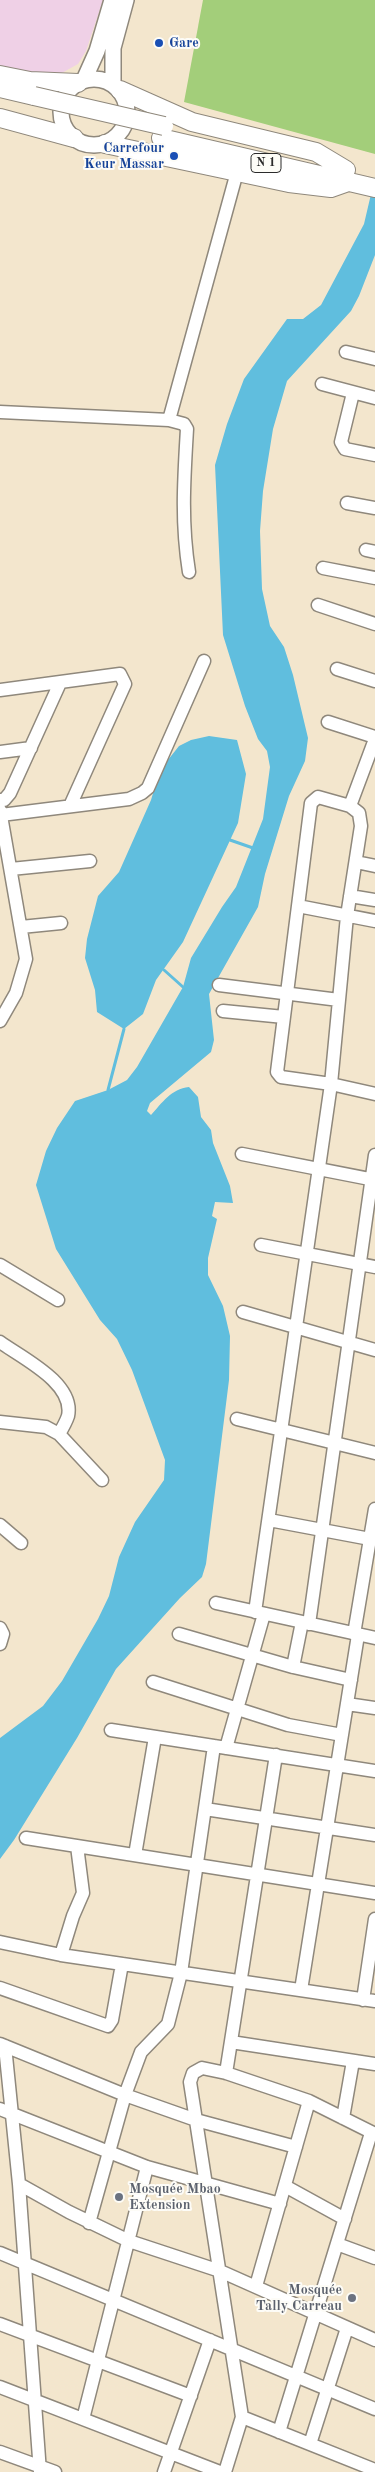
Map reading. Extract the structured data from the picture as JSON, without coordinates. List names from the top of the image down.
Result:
{
  "streets": {
    "highway": ["N 1"]
  },
  "places": [
    "Gare",
    "Carrefour Keur Massar",
    "Mosquée Mbao Extension",
    "Mosquée Tally Carreau"
  ]
}
